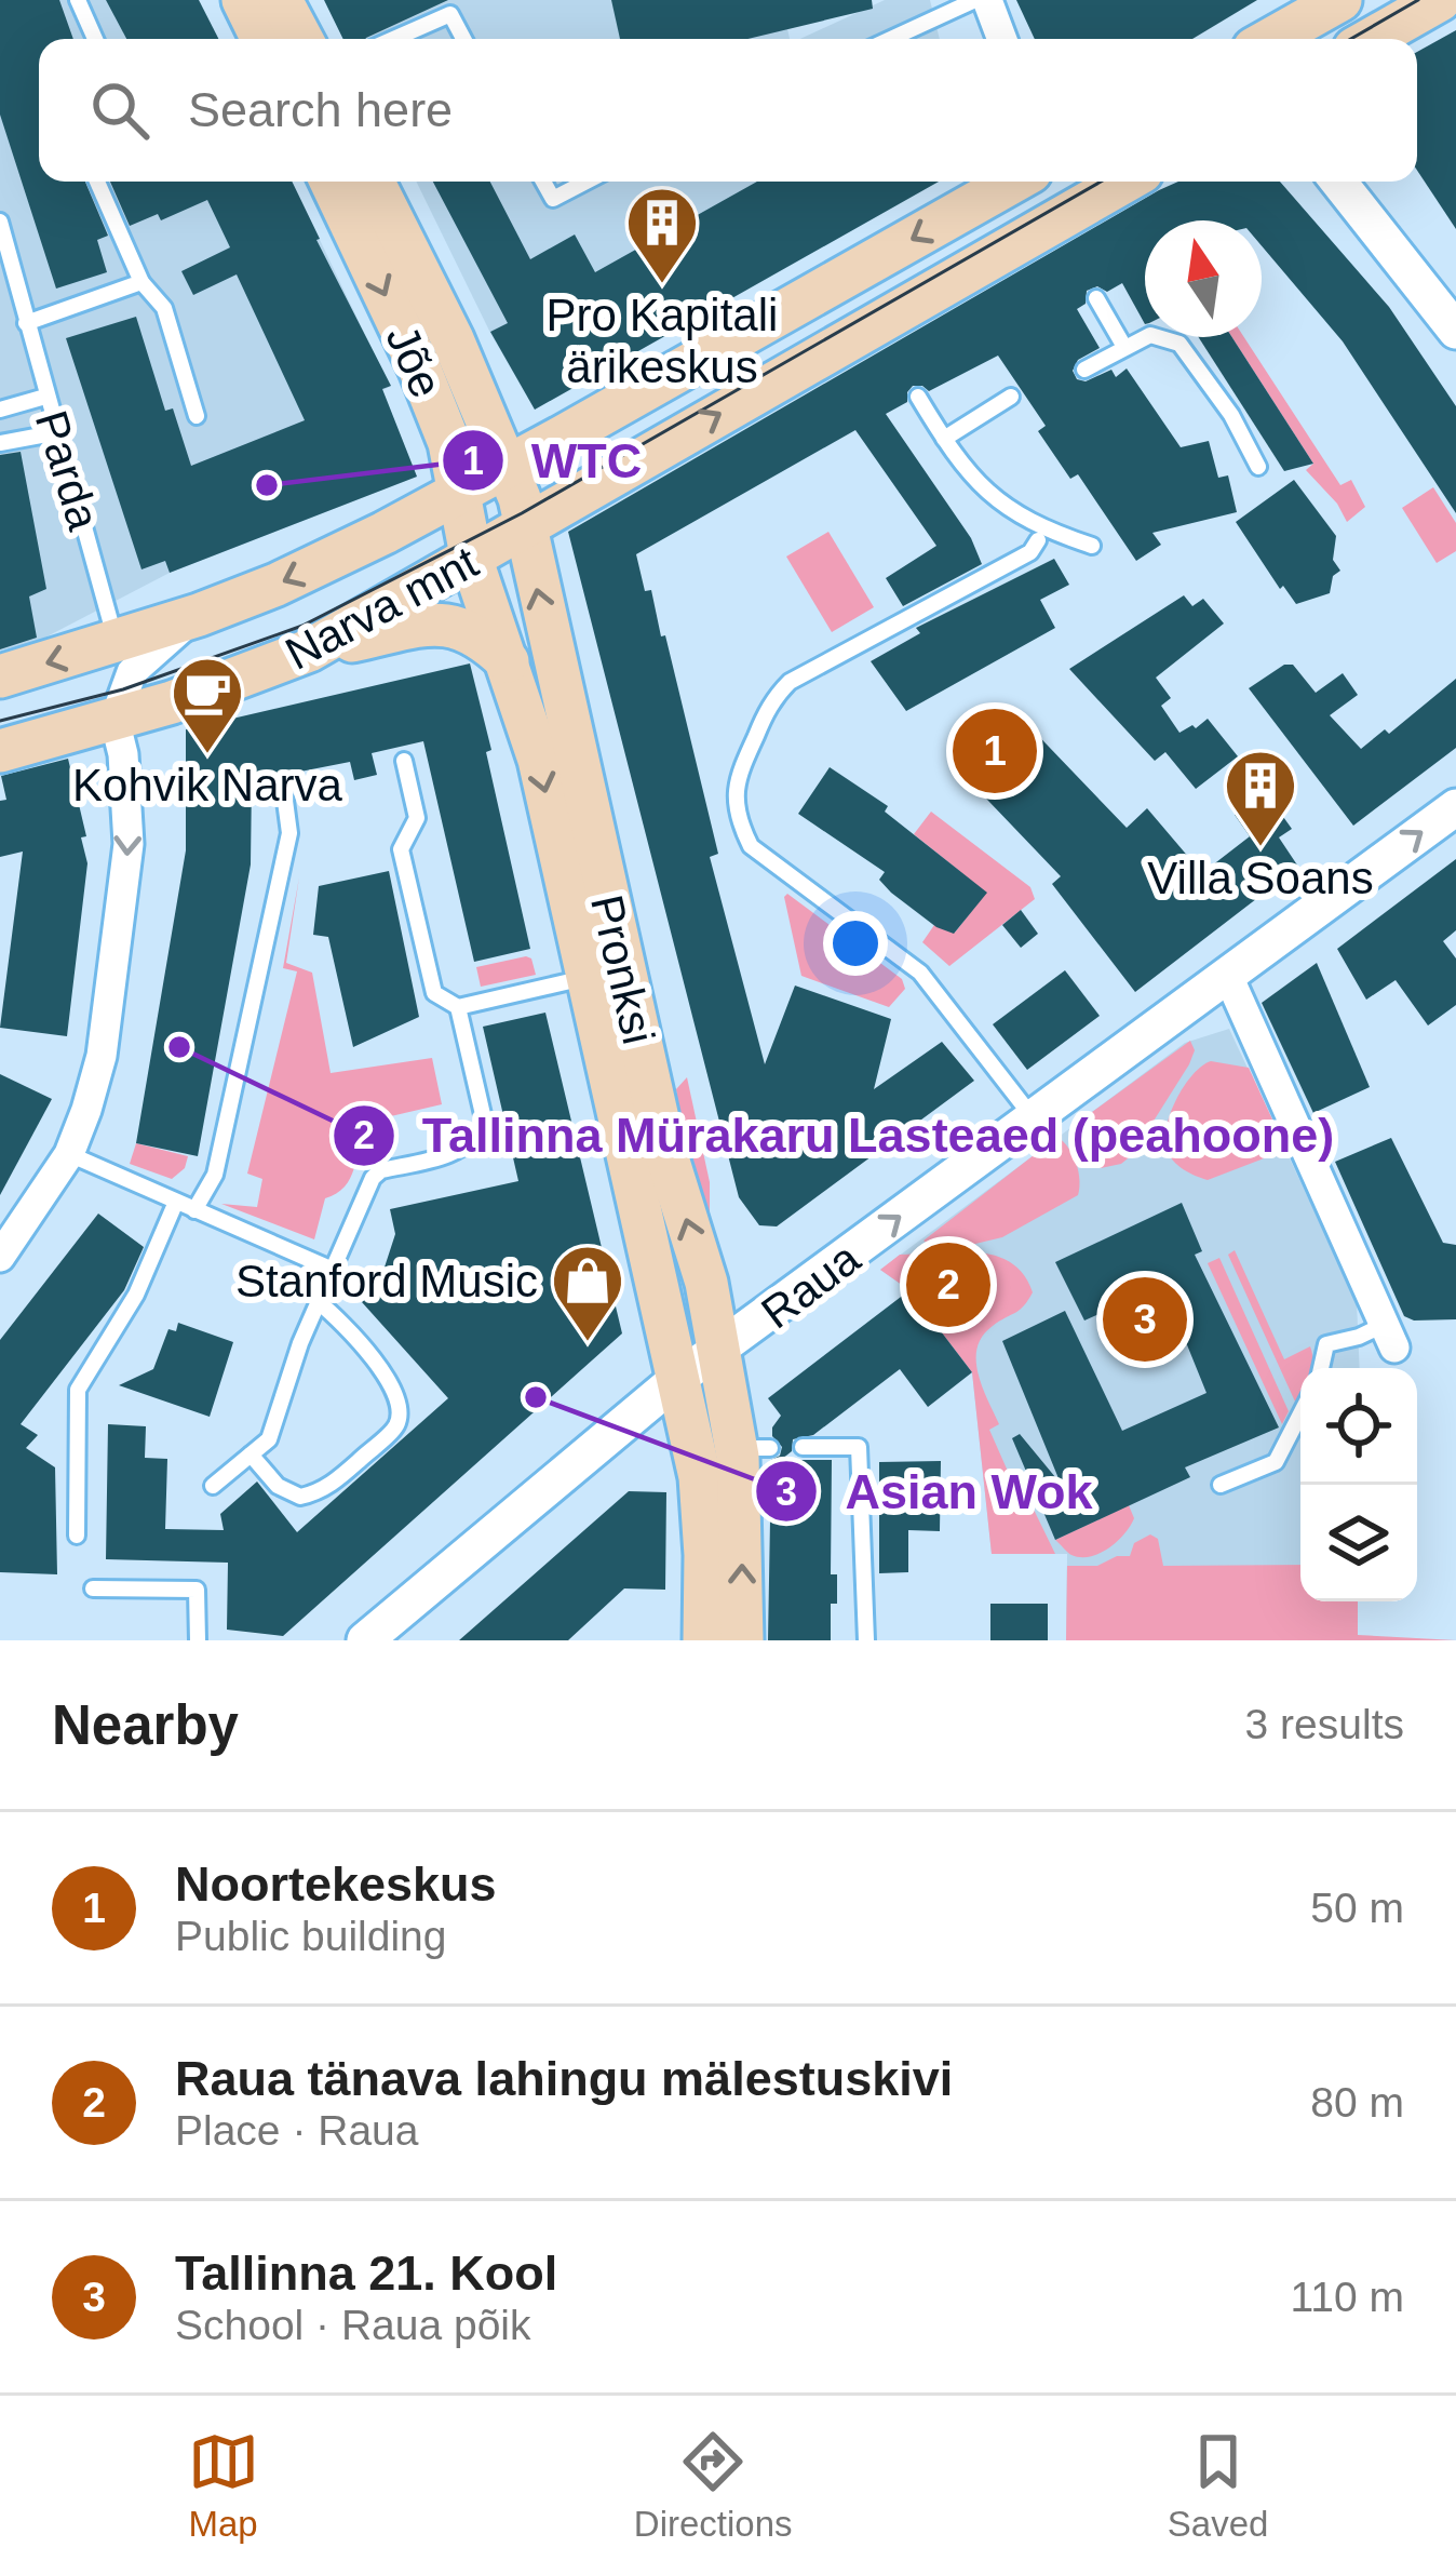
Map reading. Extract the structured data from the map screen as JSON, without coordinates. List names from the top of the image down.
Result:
{
  "streets": {
    "main road": ["Jõe", "Narva mnt", "Pronksi"],
    "street": ["Raua"],
    "lane": ["Parda"]
  },
  "crossings": [
    ["Jõe", "Narva mnt"],
    ["Jõe", "Pronksi"],
    ["Parda", "Narva mnt"],
    ["Narva mnt", "Pronksi"],
    ["Pronksi", "Raua"]
  ],
  "one_way": ["Raua"],
  "places": {
    "building": ["Pro Kapitali ärikeskus", "Villa Soans"],
    "other": ["WTC", "Tallinna Mürakaru Lasteaed (peahoone)", "Asian Wok"],
    "cafe": ["Kohvik Narva"],
    "shop": ["Stanford Music"]
  },
  "north": "top",
  "page": {
    "search": "Search here",
    "pins": ["1", "2", "3"],
    "heading": ["Nearby", "3 results"],
    "list": [
      {
        "mark": "1",
        "name": "Noortekeskus",
        "note": "Public building",
        "value": "50 m"
      },
      {
        "mark": "2",
        "name": "Raua tänava lahingu mälestuskivi",
        "note": "Place · Raua",
        "value": "80 m"
      },
      {
        "mark": "3",
        "name": "Tallinna 21. Kool",
        "note": "School · Raua põik",
        "value": "110 m"
      }
    ],
    "nav": ["Map", "Directions", "Saved"]
  }
}
